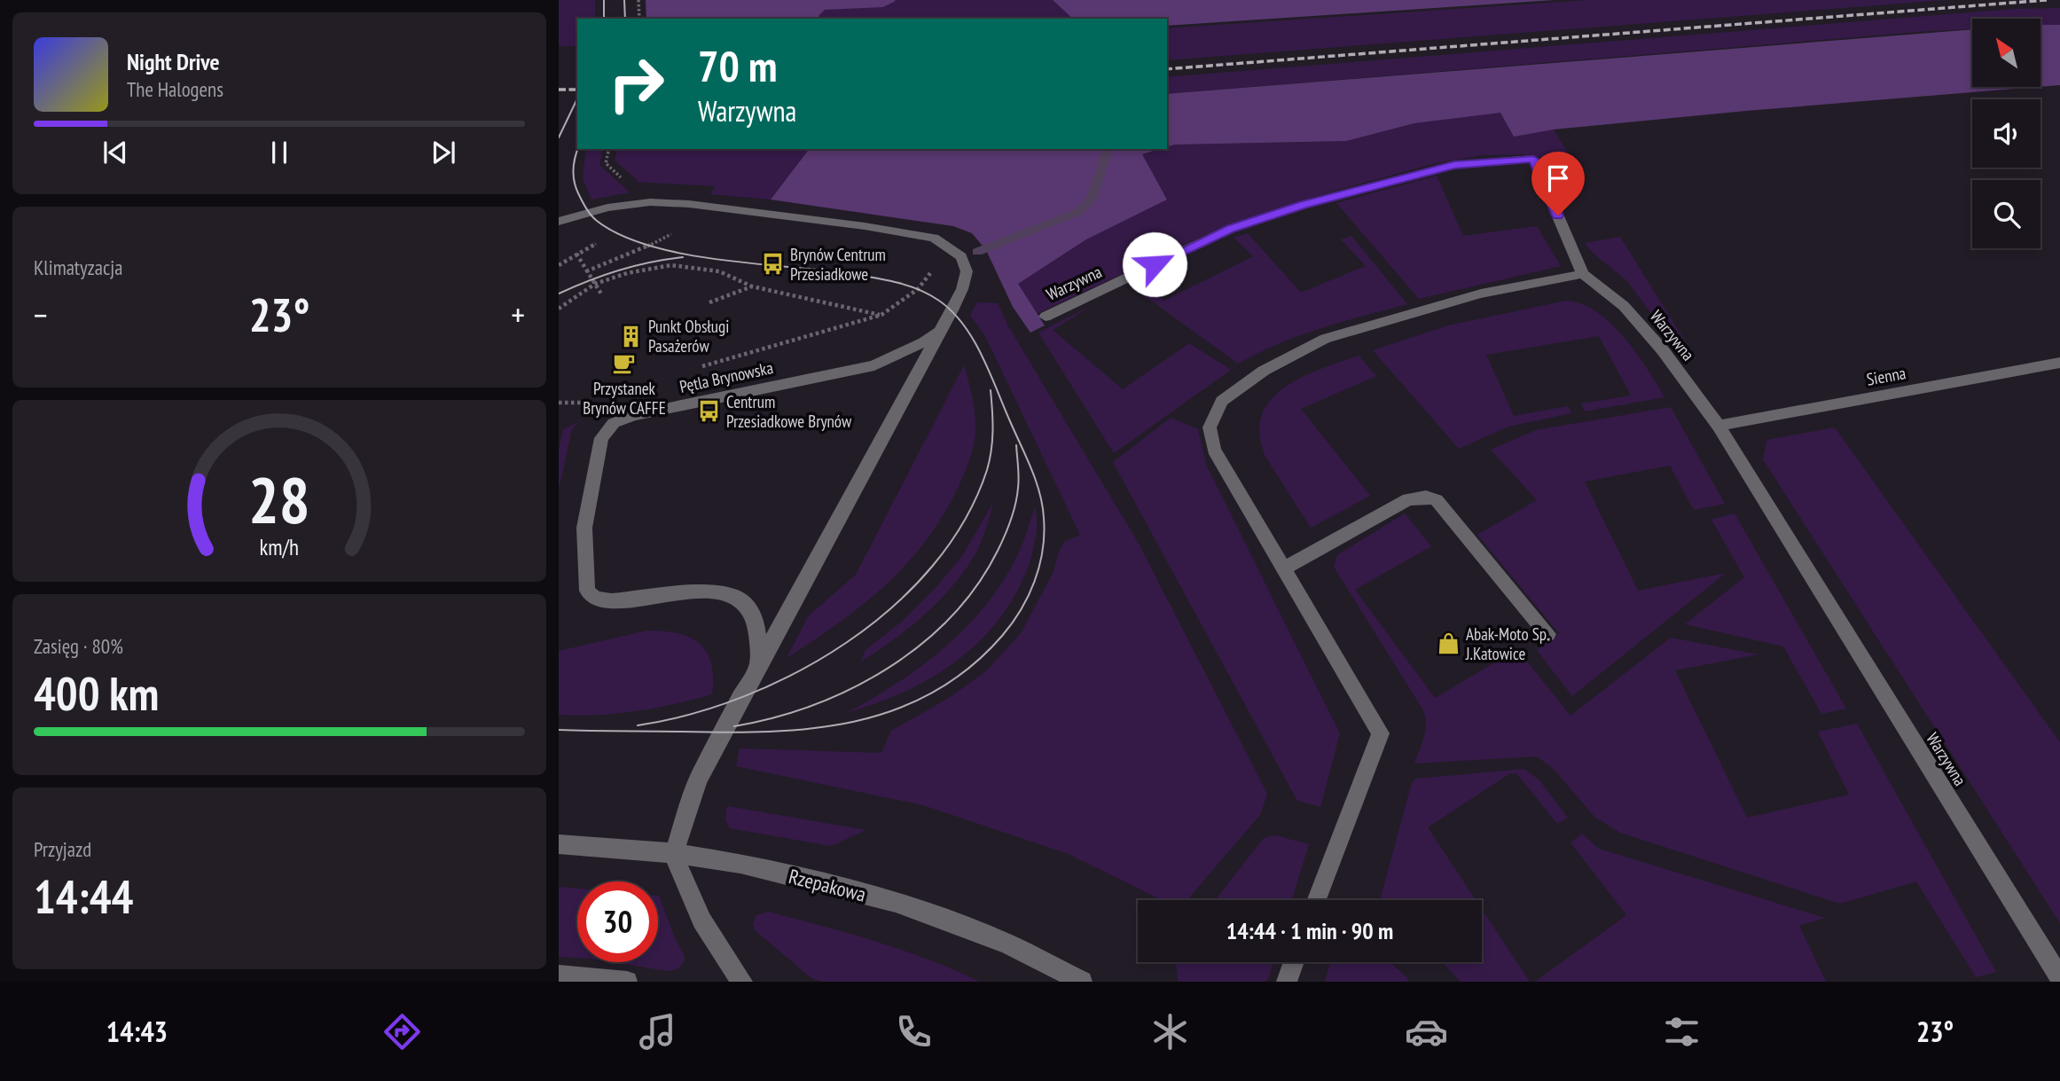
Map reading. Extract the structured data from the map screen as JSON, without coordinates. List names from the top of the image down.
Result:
{
  "streets": {
    "street": [
      "Warzywna",
      "Sienna",
      "Pętla Brynowska",
      "Rzepakowa"
    ]
  },
  "crossings": [
    ["Warzywna", "Sienna"],
    ["Pętla Brynowska", "Rzepakowa"]
  ],
  "places": {
    "bus stop": ["Brynów Centrum Przesiadkowe", "Centrum Przesiadkowe Brynów"],
    "building": ["Punkt Obsługi Pasażerów"],
    "cafe": ["Przystanek Brynów CAFFE"],
    "shop": ["Abak-Moto Sp. J.Katowice"]
  },
  "north": "top left",
  "page": {
    "turn": ["70 m", "Warzywna"],
    "song": ["Night Drive", "The Halogens"],
    "tile": [
      "Klimatyzacja",
      ["Zasięg · 80%", "400 km"],
      ["Przyjazd", "14:44"]
    ],
    "heat": ["−", "23°", "+"],
    "limit": "30",
    "trip": "14:44 · 1 min · 90 m",
    "tabs": ["14:43", "23°"],
    "gauge": ["28", "km/h"]
  }
}
